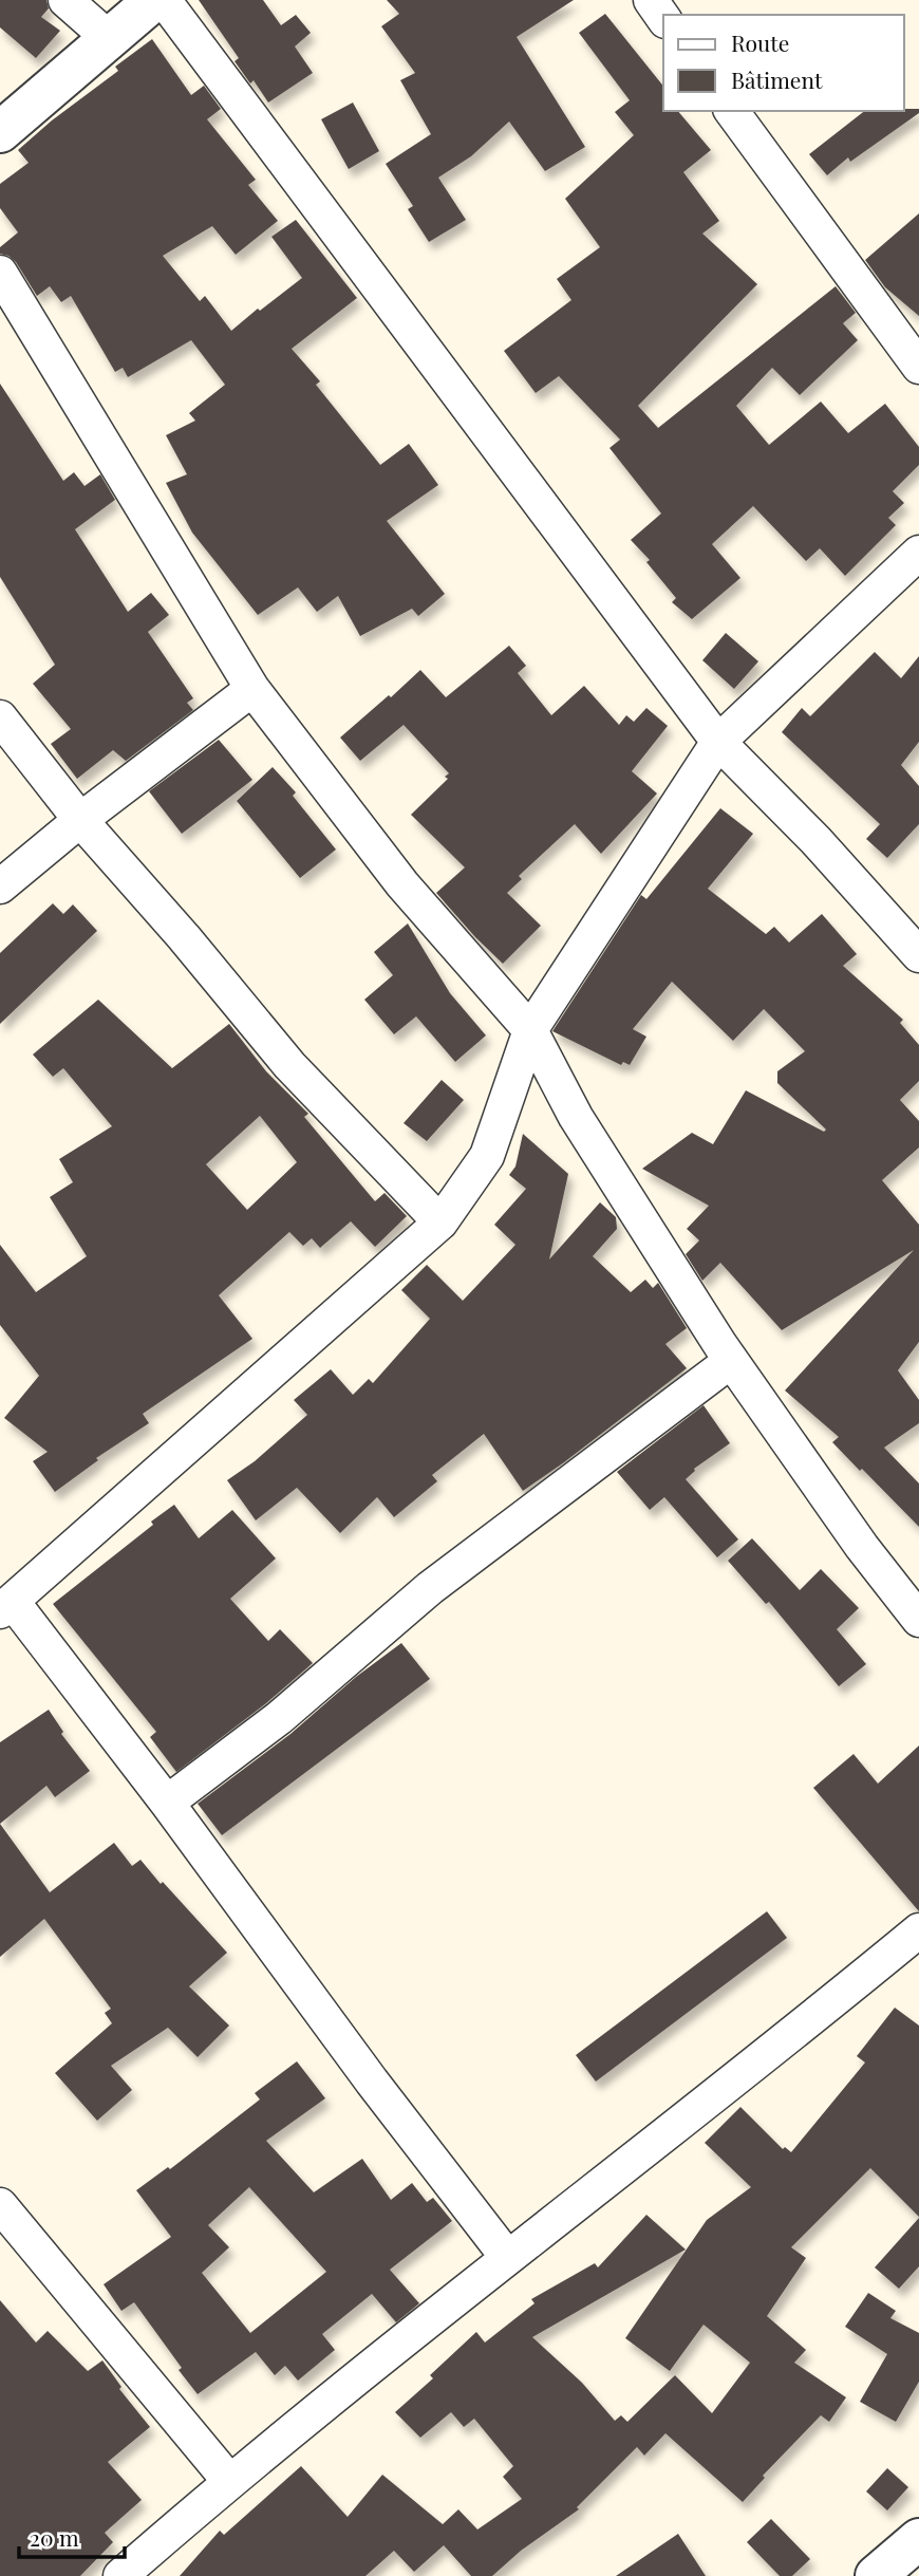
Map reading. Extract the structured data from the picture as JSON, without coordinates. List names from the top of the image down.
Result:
{
  "legend": ["Route", "Bâtiment"],
  "scale_bar": "20 m"
}
